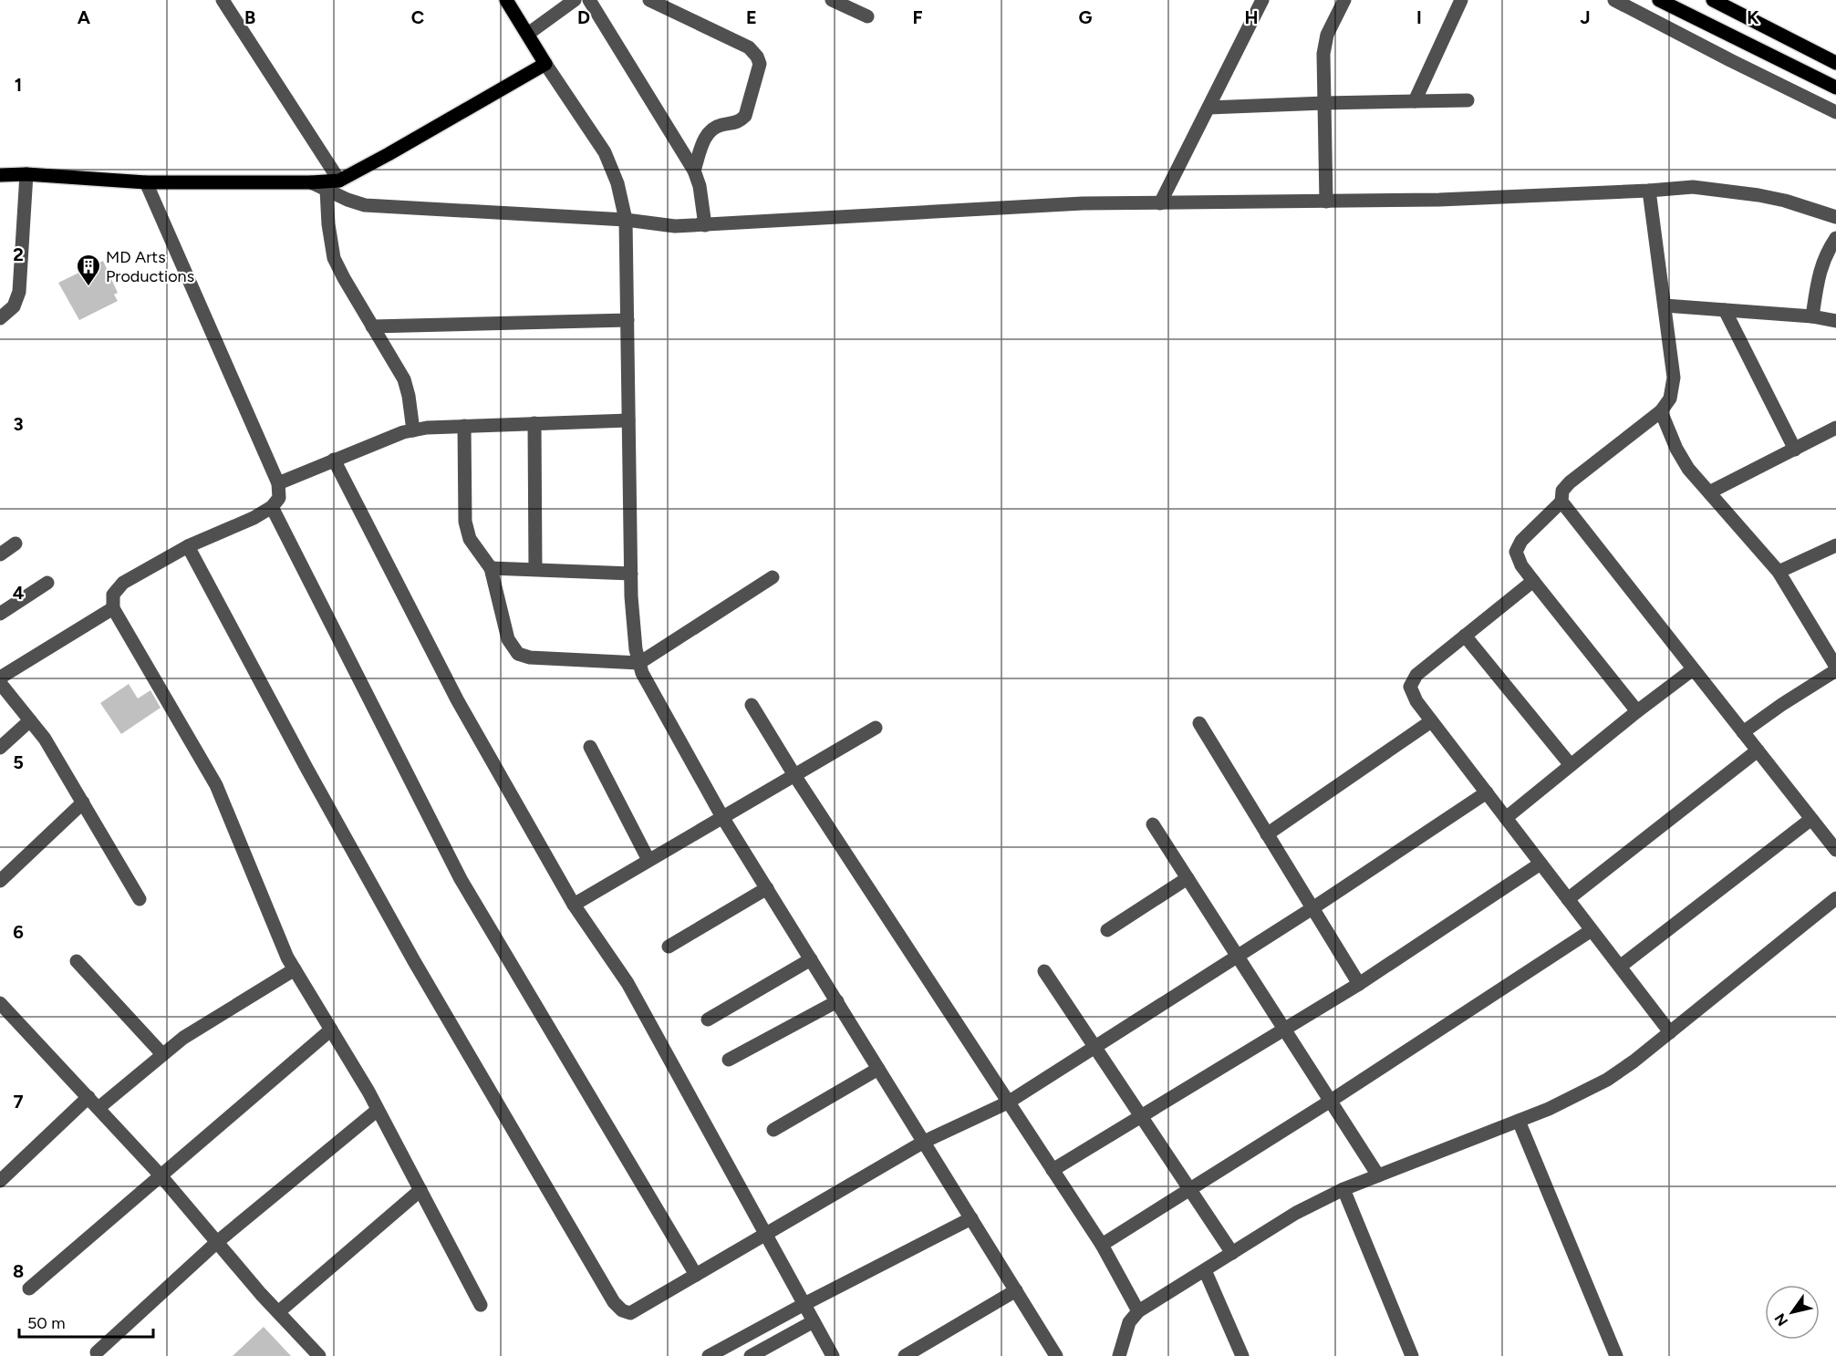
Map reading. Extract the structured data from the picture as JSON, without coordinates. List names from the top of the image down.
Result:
{
  "places": {
    "building": ["MD Arts Productions"]
  },
  "scale_bar": "50 m",
  "north": "bottom left",
  "grid": {
    "columns": [
      "A",
      "B",
      "C",
      "D",
      "E",
      "F",
      "G",
      "H",
      "I",
      "J",
      "K"
    ],
    "rows": [
      "1",
      "2",
      "3",
      "4",
      "5",
      "6",
      "7",
      "8"
    ]
  }
}
